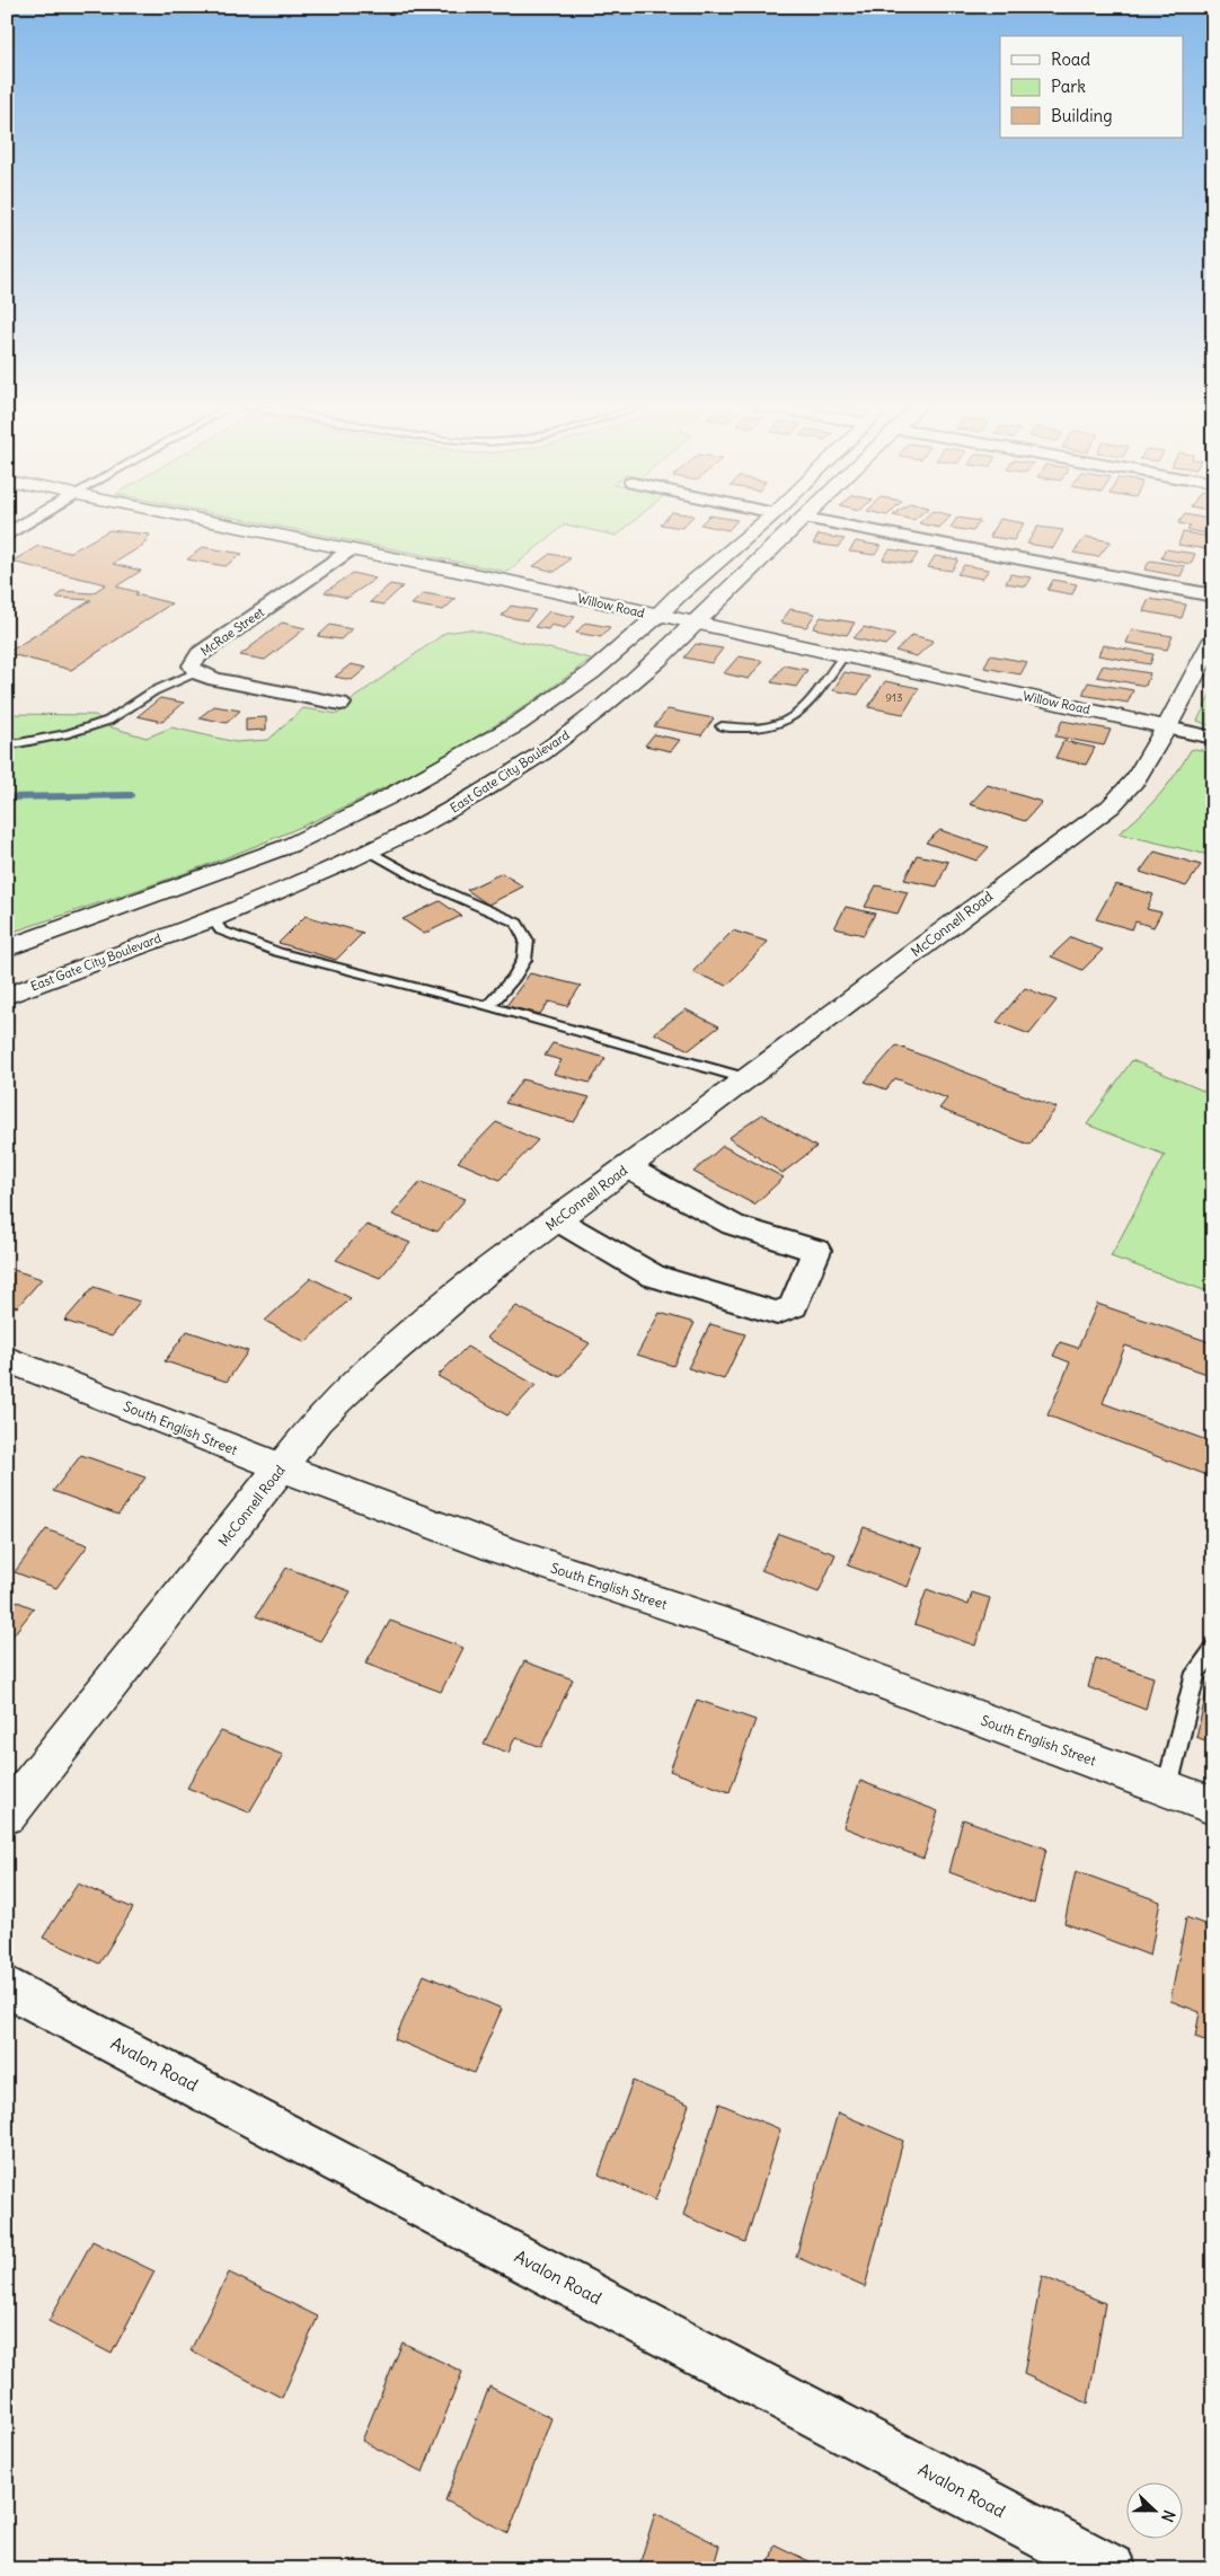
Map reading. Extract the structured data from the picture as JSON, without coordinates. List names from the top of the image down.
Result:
{
  "streets": {
    "street": [
      "Willow Road",
      "McRae Street",
      "East Gate City Boulevard",
      "McConnell Road",
      "South English Street",
      "Avalon Road"
    ]
  },
  "crossings": [
    ["Willow Road", "McRae Street"],
    ["Willow Road", "East Gate City Boulevard"],
    ["Willow Road", "McConnell Road"],
    ["McConnell Road", "South English Street"]
  ],
  "house_numbers": ["913"],
  "legend": ["Road", "Park", "Building"],
  "north": "right"
}
